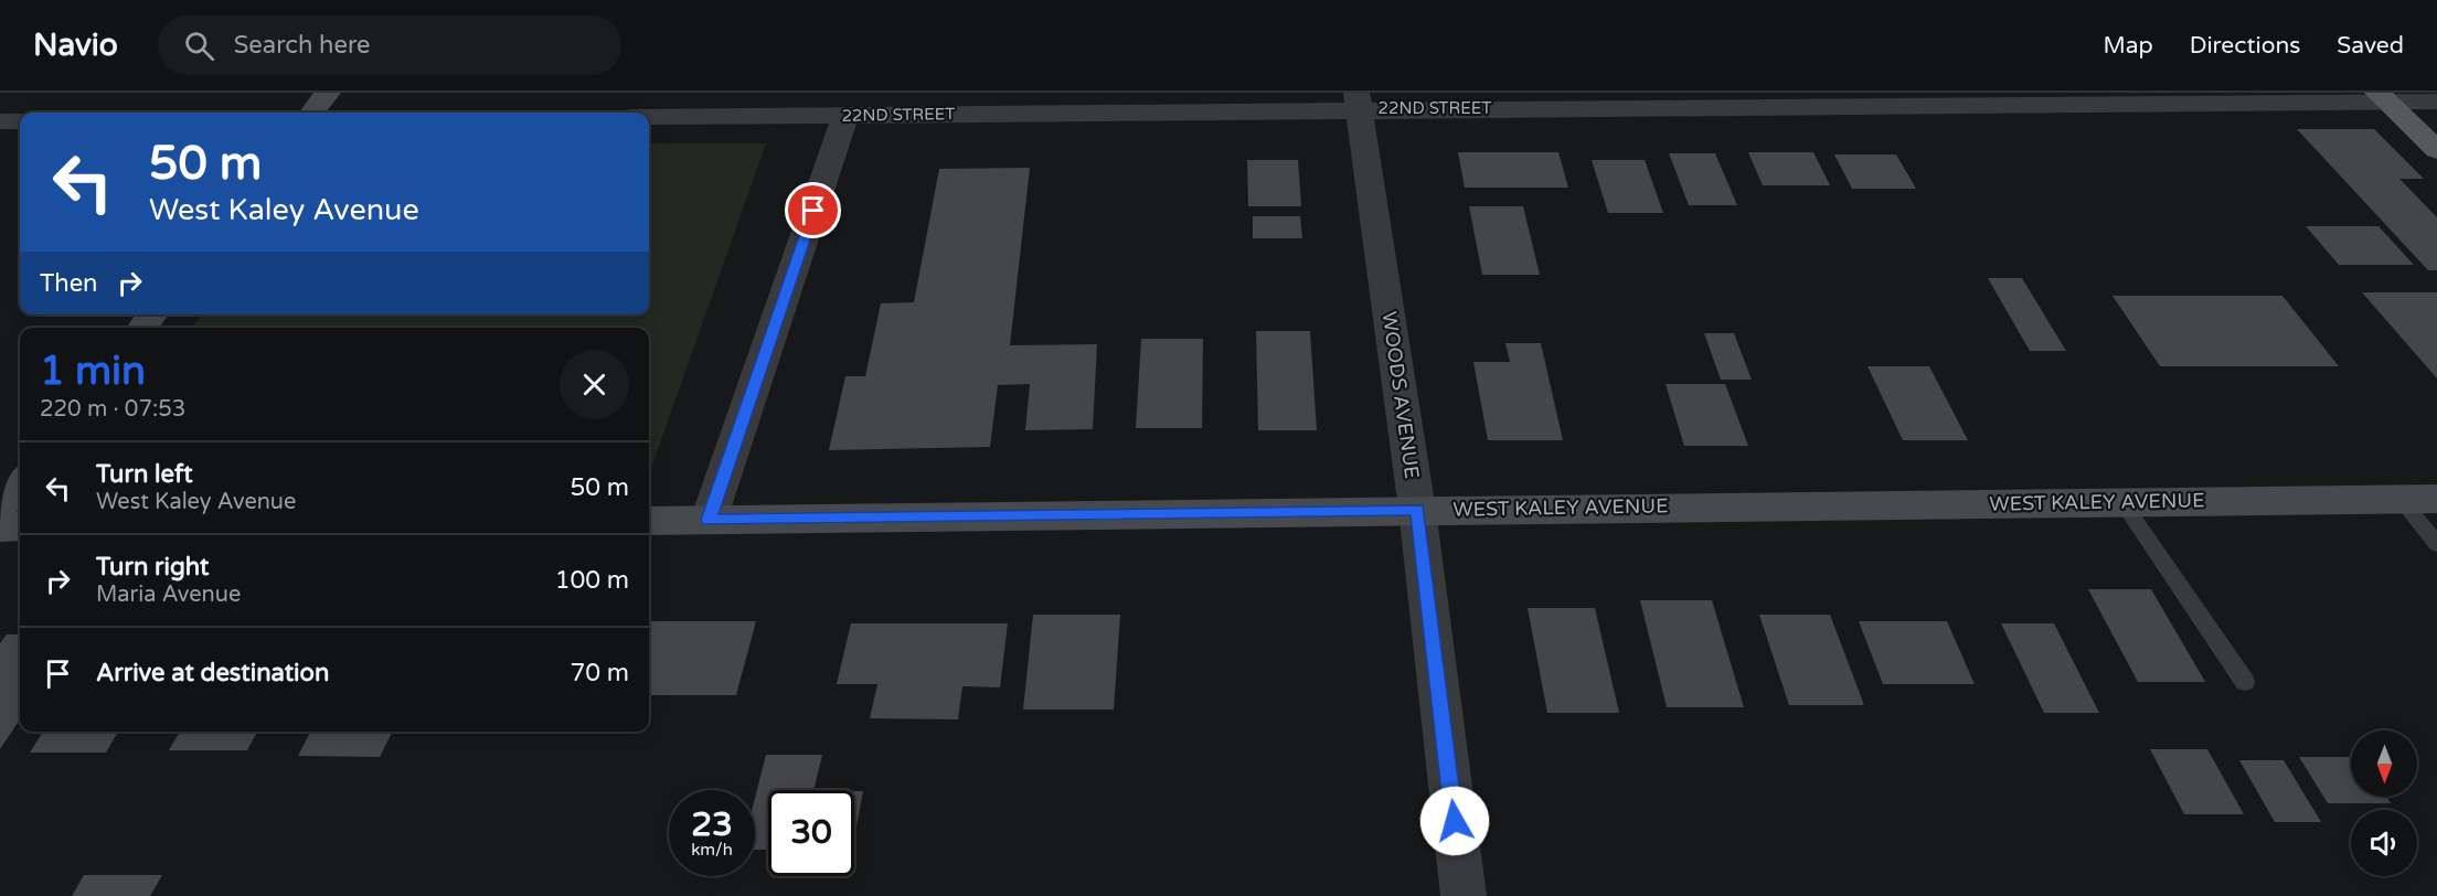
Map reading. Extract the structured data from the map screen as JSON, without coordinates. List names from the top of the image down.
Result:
{
  "streets": {
    "street": ["22ND STREET", "WOODS AVENUE", "WEST KALEY AVENUE"]
  },
  "crossings": [
    ["22ND STREET", "WOODS AVENUE"],
    ["WOODS AVENUE", "WEST KALEY AVENUE"]
  ],
  "north": "bottom",
  "page": {
    "header": "Navio",
    "search": "Search here",
    "nav": ["Map", "Directions", "Saved"],
    "turn": ["50 m", "West Kaley Avenue"],
    "then": "Then",
    "heading": ["1 min", "220 m · 07:53"],
    "list": [
      {
        "name": "Turn left",
        "note": "West Kaley Avenue",
        "value": "50 m"
      },
      {
        "name": "Turn right",
        "note": "Maria Avenue",
        "value": "100 m"
      },
      {
        "name": "Arrive at destination",
        "value": "70 m"
      }
    ],
    "speed": "23 km/h",
    "limit": "30"
  }
}
